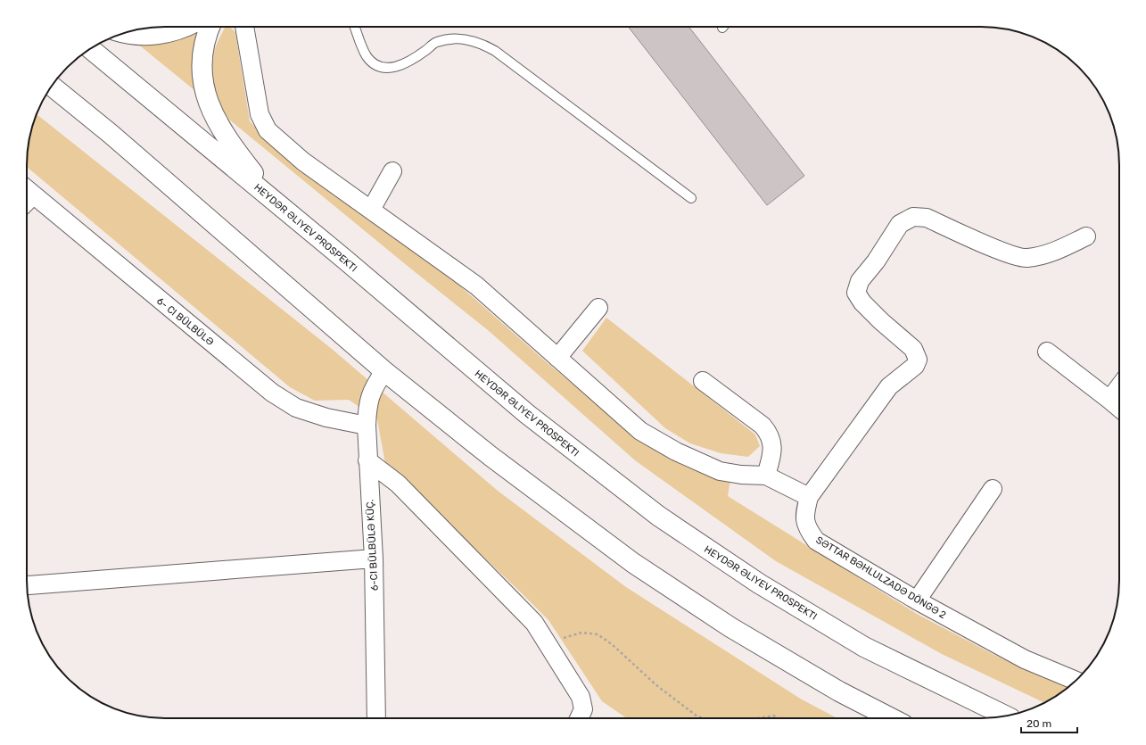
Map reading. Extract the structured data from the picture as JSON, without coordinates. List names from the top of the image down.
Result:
{
  "streets": {
    "highway": ["HEYDƏR ƏLIYEV PROSPEKTI"],
    "street": ["SƏTTAR BƏHLULZADƏ DÖNGƏ 2"]
  },
  "scale_bar": "20 m"
}
